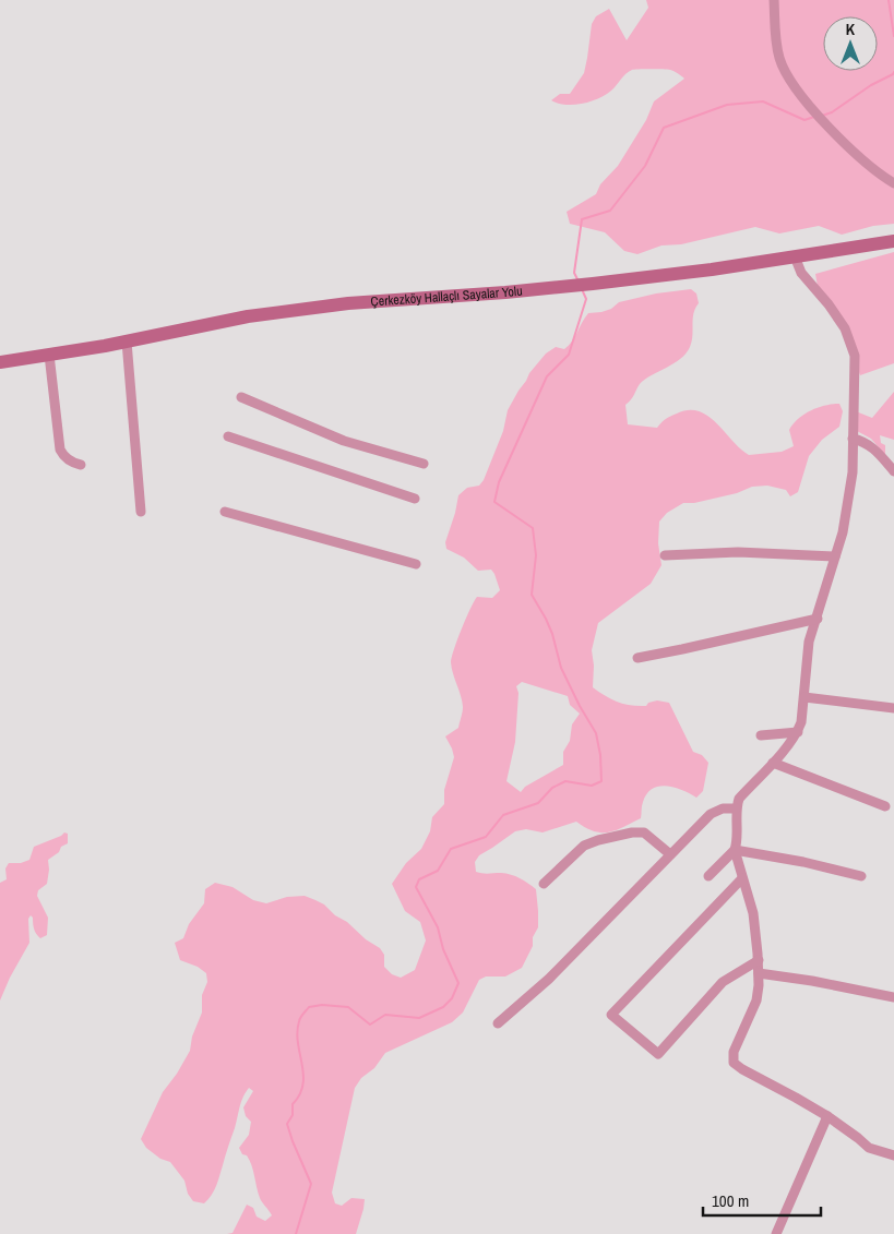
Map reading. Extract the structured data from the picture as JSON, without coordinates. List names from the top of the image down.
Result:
{
  "streets": {
    "main road": ["Çerkezköy Hallaçlı Sayalar Yolu"]
  },
  "scale_bar": "100 m",
  "north": "top"
}
